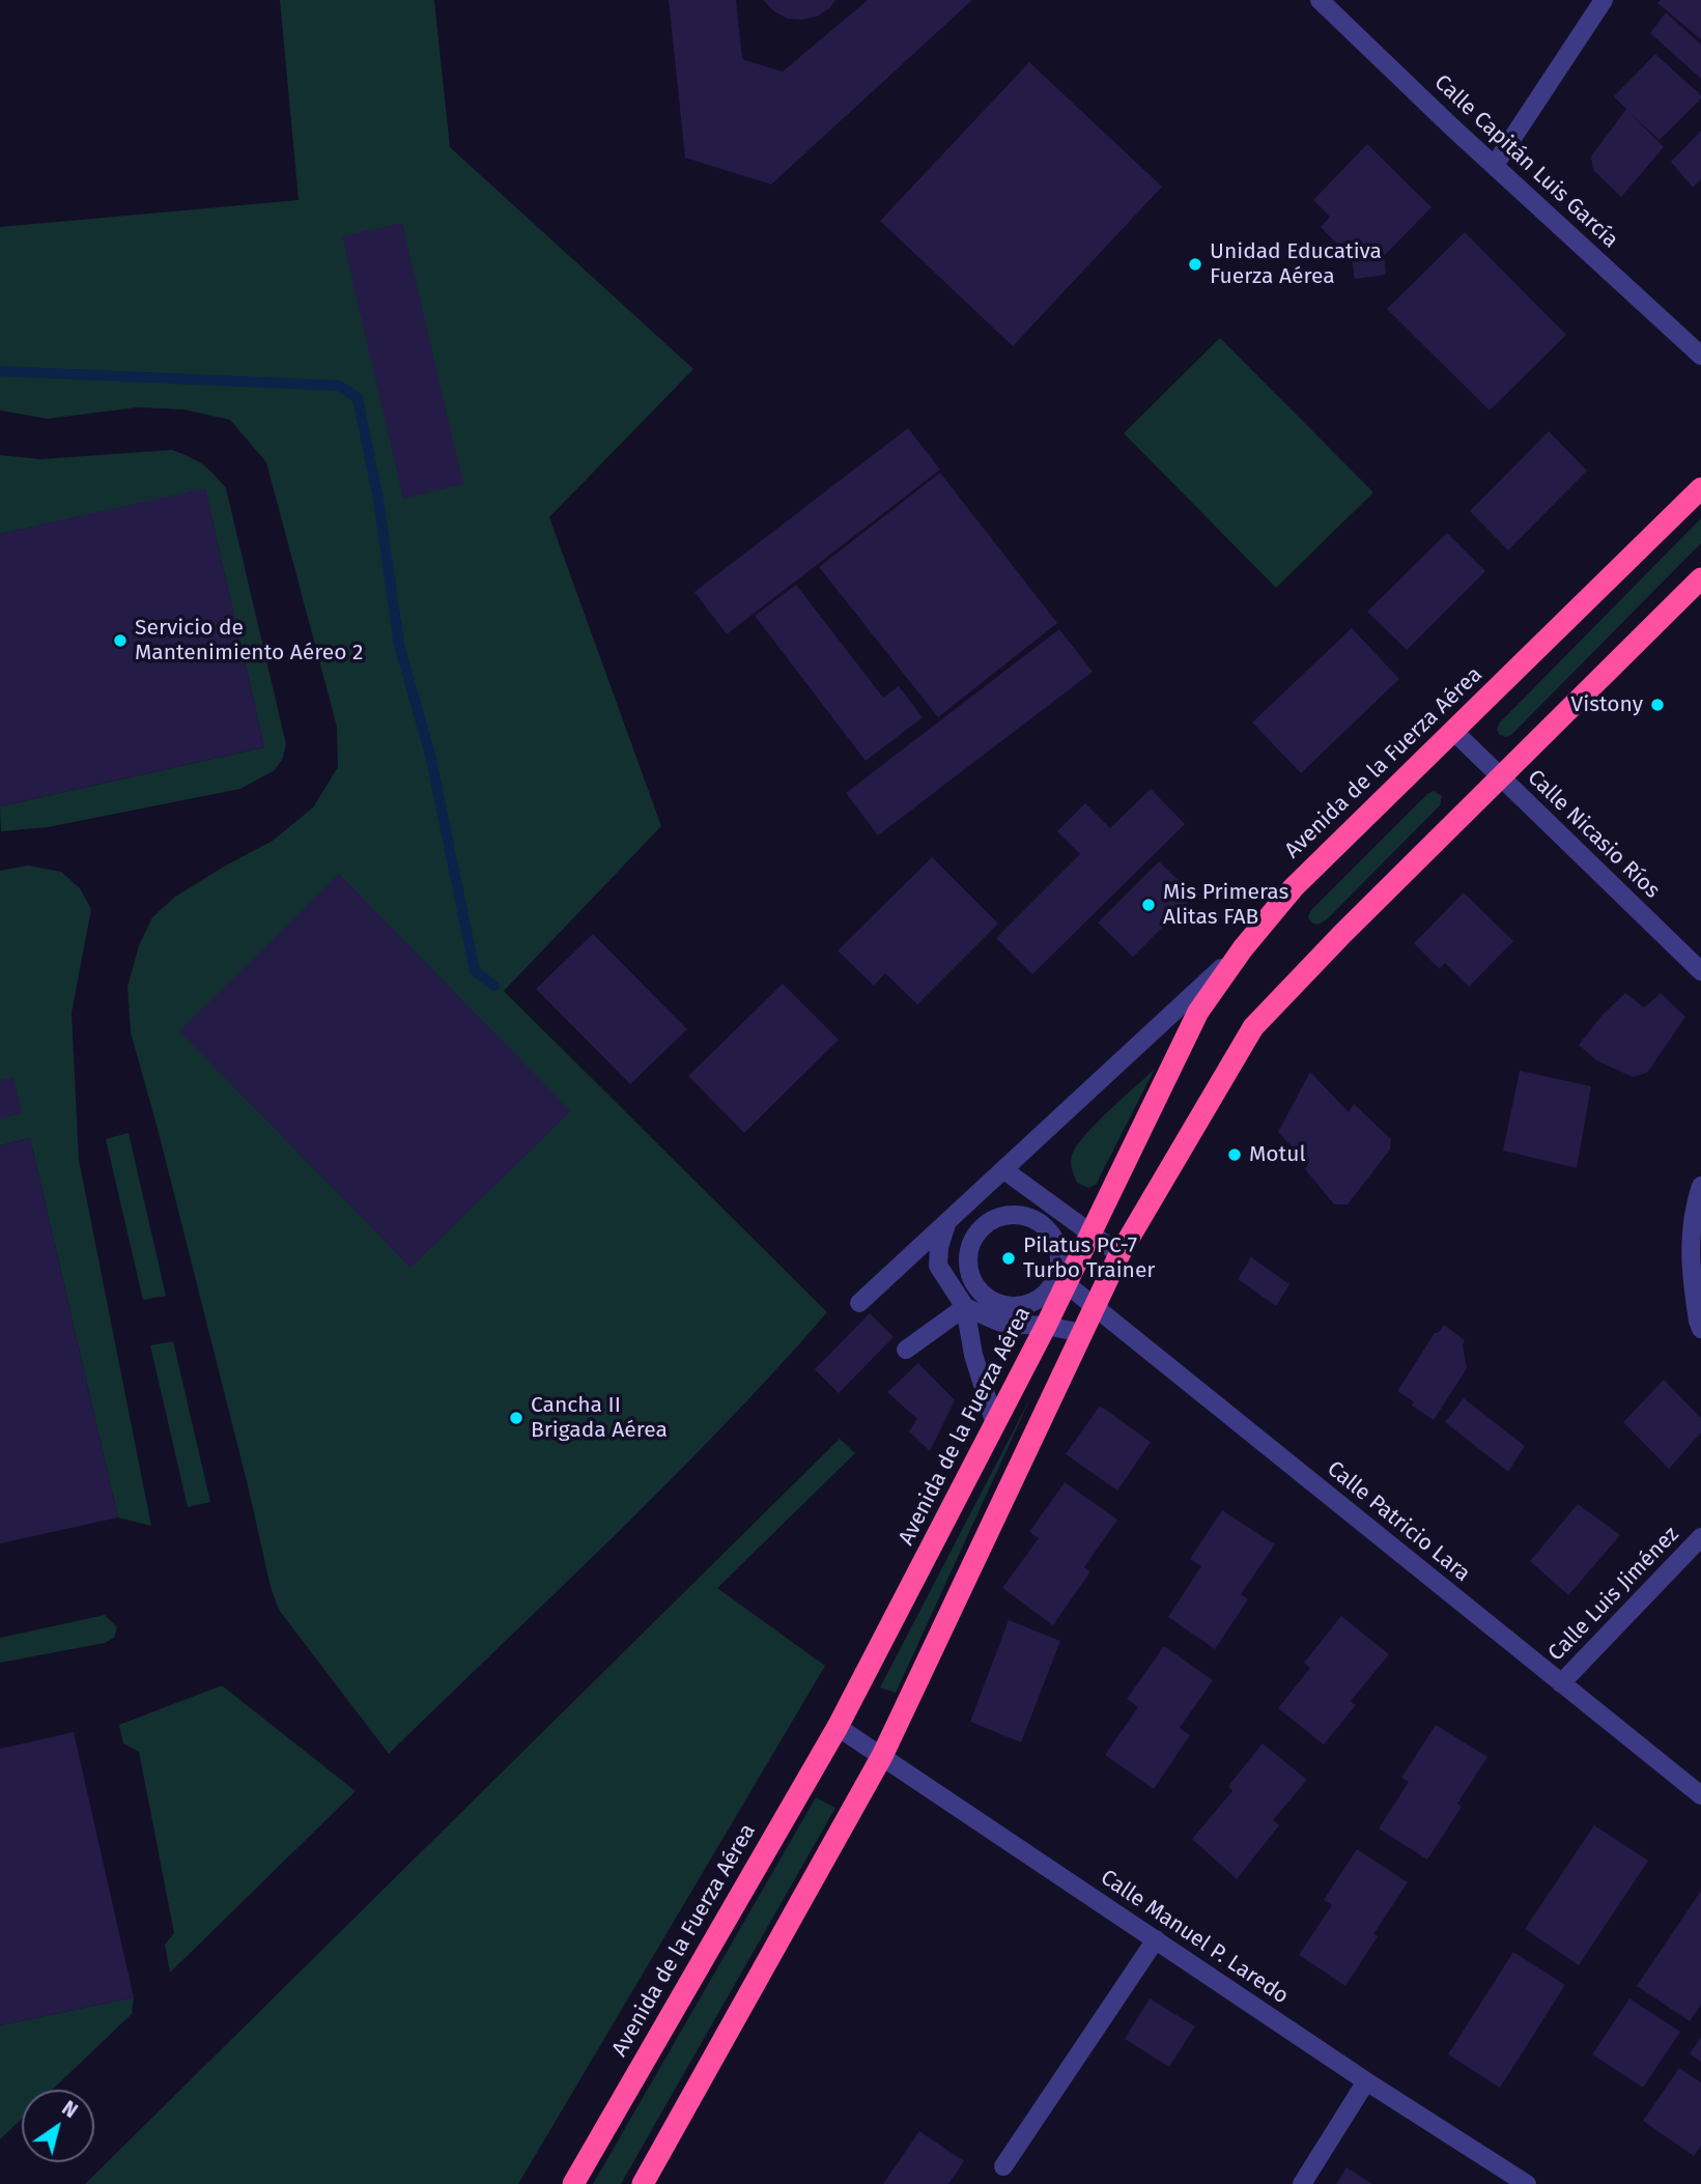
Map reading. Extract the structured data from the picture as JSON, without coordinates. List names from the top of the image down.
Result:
{
  "streets": {
    "highway": ["Avenida de la Fuerza Aérea"],
    "street": [
      "Calle Capitán Luis García",
      "Calle Nicasio Ríos",
      "Calle Patricio Lara",
      "Calle Luis Jiménez",
      "Calle Manuel P. Laredo"
    ]
  },
  "crossings": [
    ["Avenida de la Fuerza Aérea", "Calle Nicasio Ríos"],
    ["Avenida de la Fuerza Aérea", "Calle Patricio Lara"],
    ["Avenida de la Fuerza Aérea", "Calle Manuel P. Laredo"],
    ["Calle Patricio Lara", "Calle Luis Jiménez"]
  ],
  "places": [
    "Unidad Educativa Fuerza Aérea",
    "Servicio de Mantenimiento Aéreo 2",
    "Vistony",
    "Mis Primeras Alitas FAB",
    "Motul",
    "Pilatus PC-7 Turbo Trainer",
    "Cancha II Brigada Aérea"
  ],
  "north": "top right"
}
